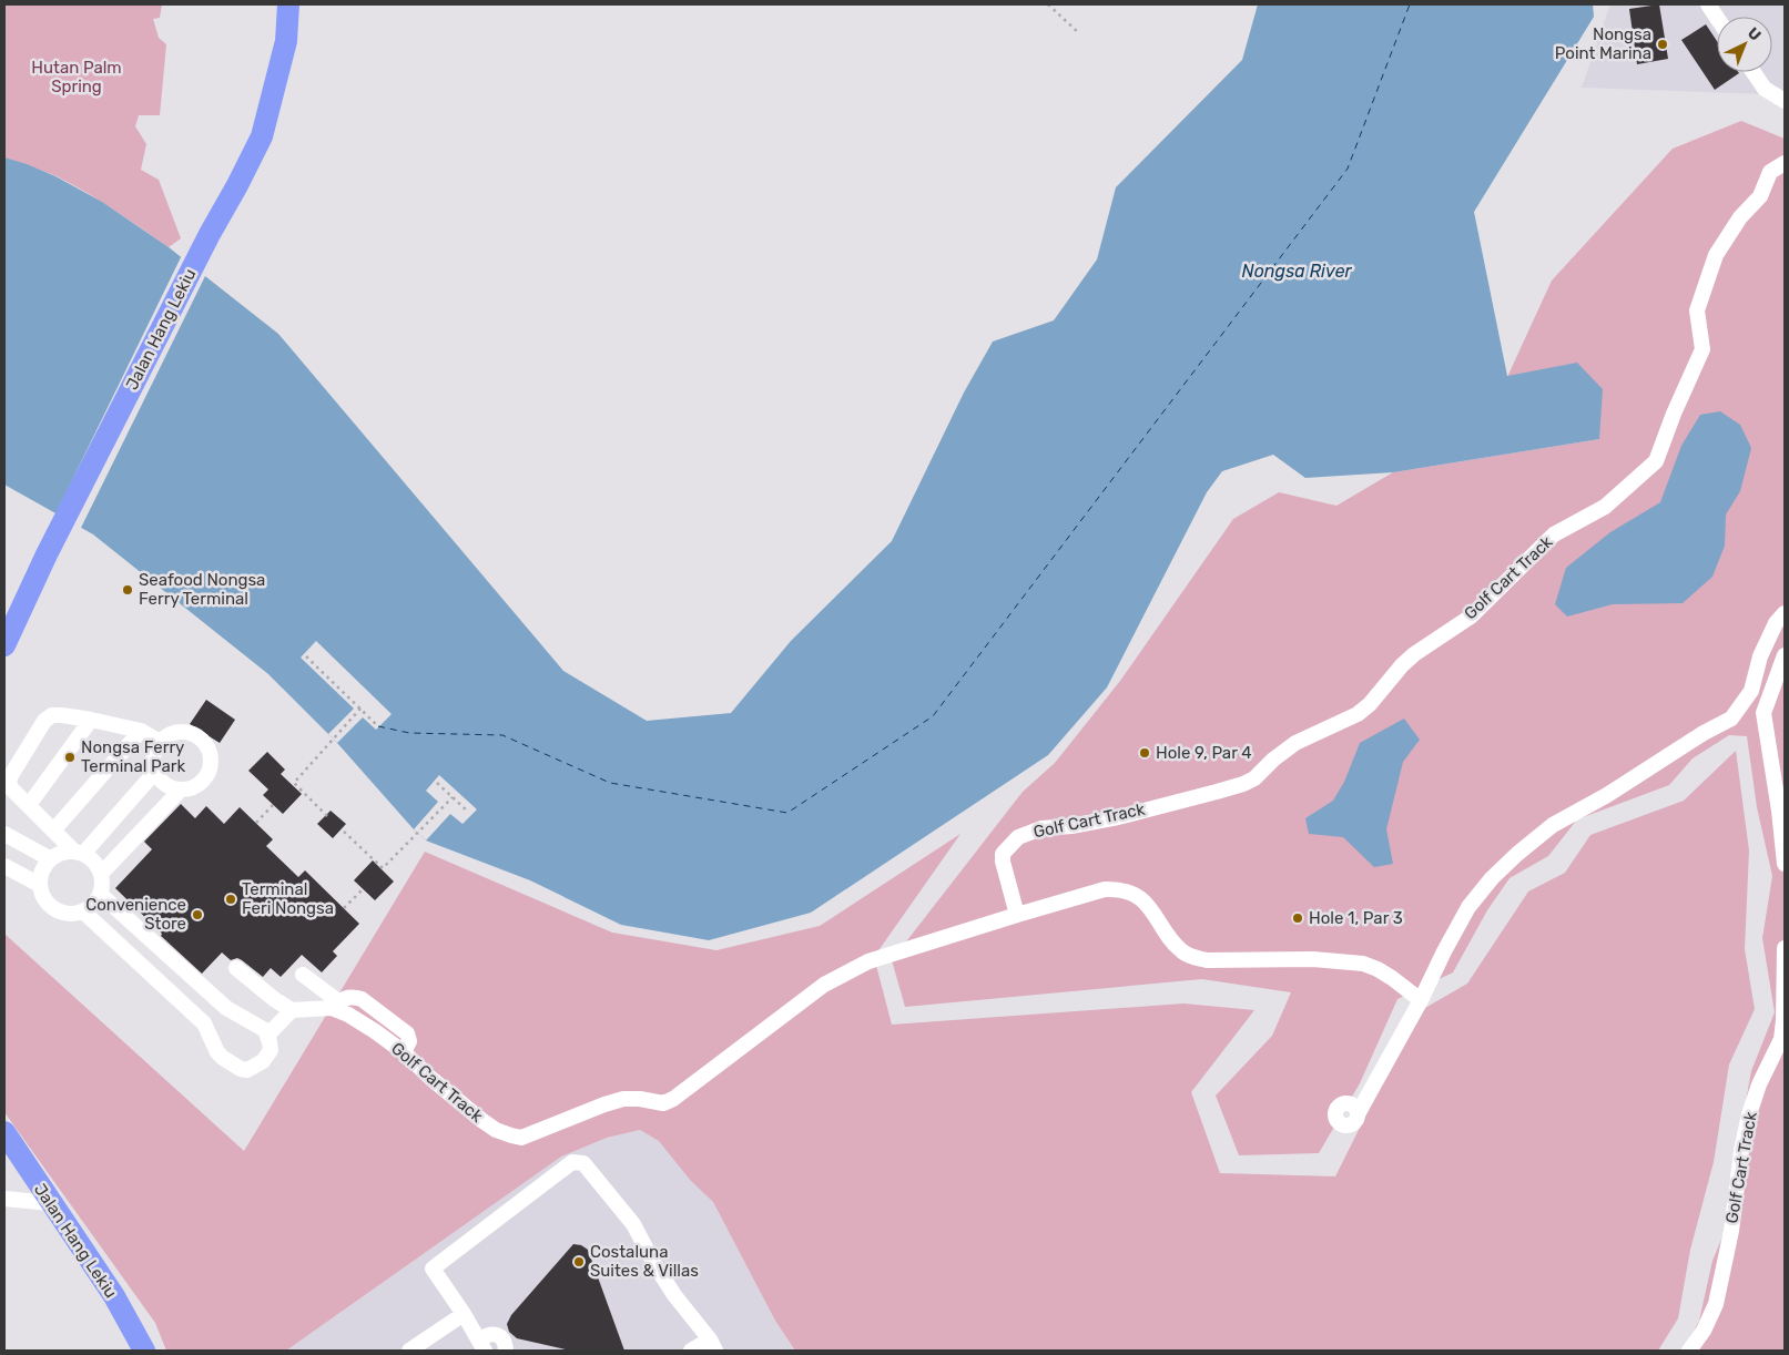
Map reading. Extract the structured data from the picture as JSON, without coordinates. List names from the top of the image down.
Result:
{
  "streets": {
    "highway": ["Jalan Hang Lekiu"],
    "lane": ["Golf Cart Track"]
  },
  "water": ["Nongsa River"],
  "parks": ["Hutan Palm Spring"],
  "places": [
    "Nongsa Point Marina",
    "Seafood Nongsa Ferry Terminal",
    "Hole 9, Par 4",
    "Nongsa Ferry Terminal Park",
    "Terminal Feri Nongsa",
    "Convenience Store",
    "Hole 1, Par 3",
    "Costaluna Suites & Villas"
  ],
  "north": "top right"
}
